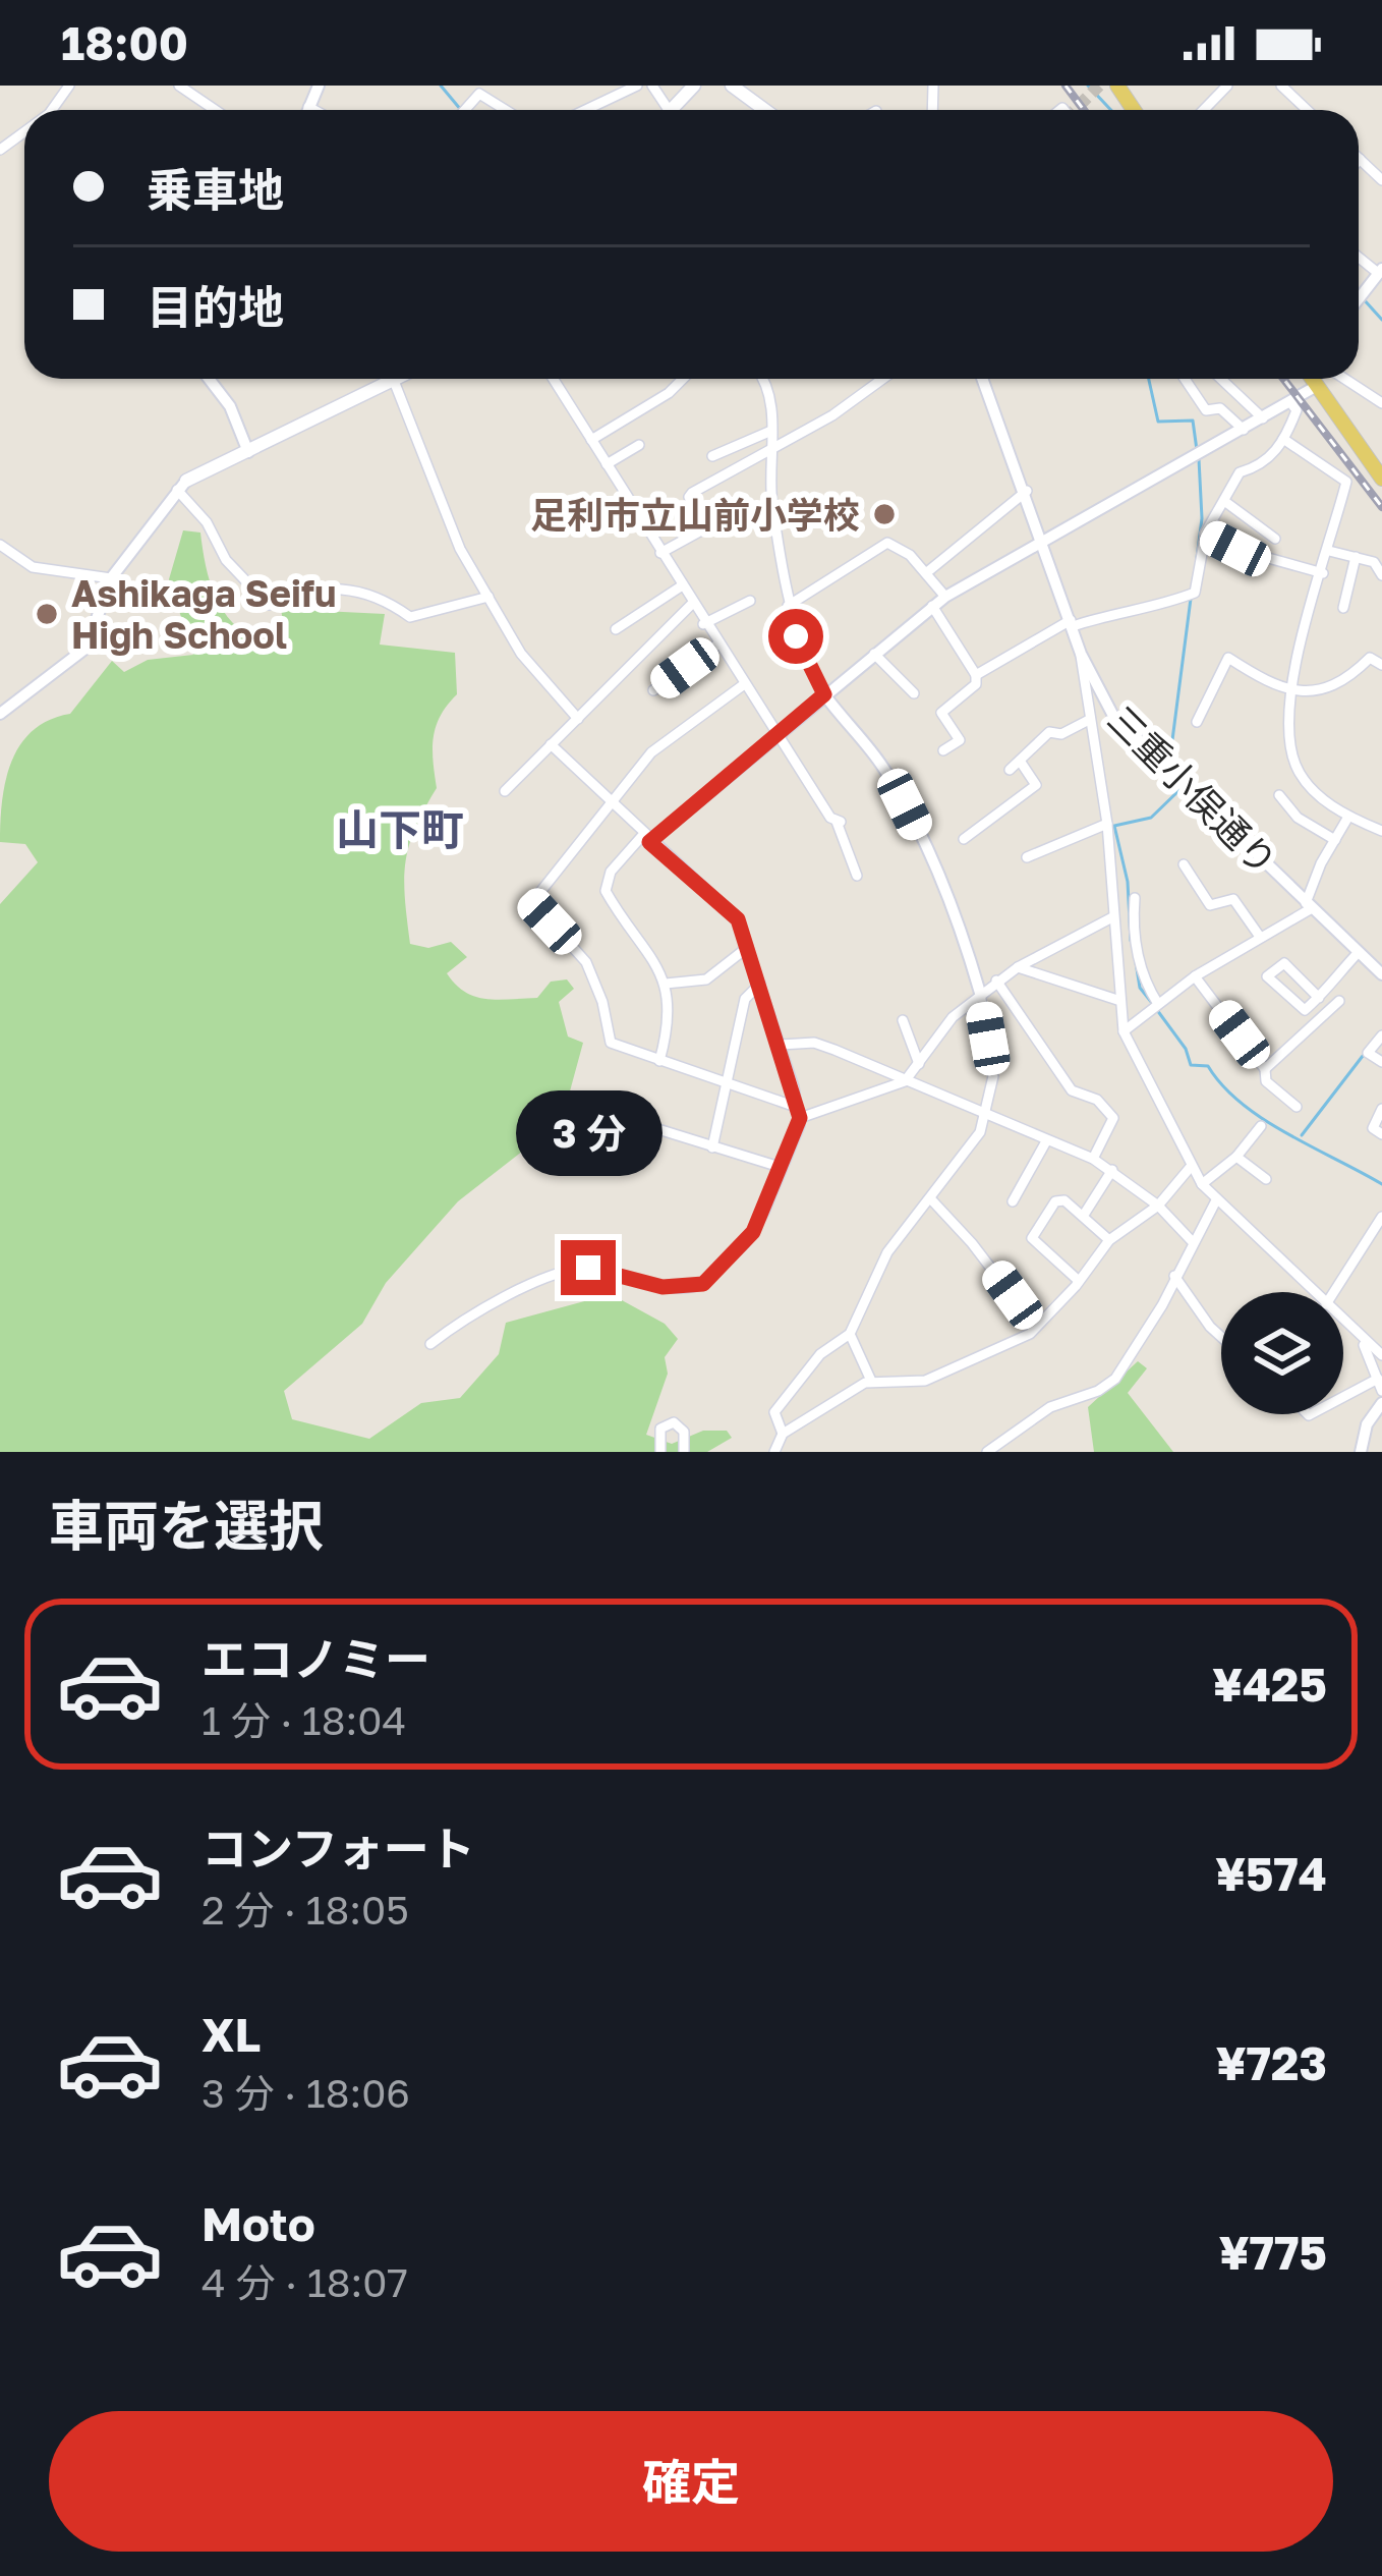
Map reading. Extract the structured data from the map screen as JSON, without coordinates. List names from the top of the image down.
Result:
{
  "streets": {
    "street": ["三重小俣通り"]
  },
  "districts": ["山下町"],
  "places": ["足利市立山前小学校", "Ashikaga Seifu High School"],
  "page": {
    "status": "18:00",
    "banner": ["乗車地", "目的地"],
    "bubble": "3 分",
    "heading": "車両を選択",
    "list": [
      {
        "name": "エコノミー",
        "note": "1 分 · 18:04",
        "value": "¥425"
      },
      {
        "name": "コンフォート",
        "note": "2 分 · 18:05",
        "value": "¥574"
      },
      {
        "name": "XL",
        "note": "3 分 · 18:06",
        "value": "¥723"
      },
      {
        "name": "Moto",
        "note": "4 分 · 18:07",
        "value": "¥775"
      }
    ],
    "buttons": "確定"
  }
}
